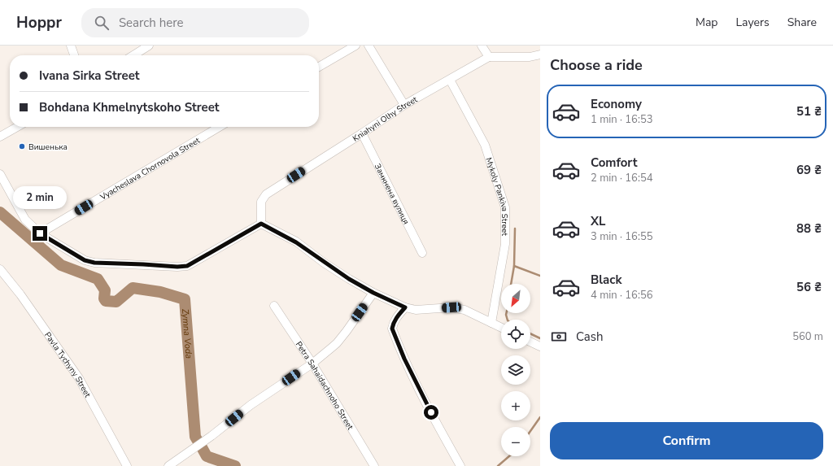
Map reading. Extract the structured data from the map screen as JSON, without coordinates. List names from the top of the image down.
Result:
{
  "streets": {
    "street": [
      "Kniahyni Olhy Street",
      "Vyacheslava Chornovola Street",
      "Замкнена вулиця",
      "Mykoly Pankiva Street",
      "Pavla Tychyny Street",
      "Petra Sahaidachnoho Street"
    ]
  },
  "crossings": [
    ["Kniahyni Olhy Street", "Замкнена вулиця"],
    ["Kniahyni Olhy Street", "Mykoly Pankiva Street"]
  ],
  "water": ["Zymna Voda"],
  "places": ["Вишенька"],
  "north": "bottom left",
  "page": {
    "header": "Hoppr",
    "search": "Search here",
    "nav": ["Map", "Layers", "Share"],
    "heading": "Choose a ride",
    "banner": ["Ivana Sirka Street", "Bohdana Khmelnytskoho Street"],
    "list": [
      {
        "name": "Economy",
        "note": "1 min · 16:53",
        "value": "51 ₴"
      },
      {
        "name": "Comfort",
        "note": "2 min · 16:54",
        "value": "69 ₴"
      },
      {
        "name": "XL",
        "note": "3 min · 16:55",
        "value": "88 ₴"
      },
      {
        "name": "Black",
        "note": "4 min · 16:56",
        "value": "56 ₴"
      }
    ],
    "bubble": "2 min",
    "map_buttons": ["+", "−"],
    "pay": ["Cash", "560 m"],
    "buttons": "Confirm"
  }
}
